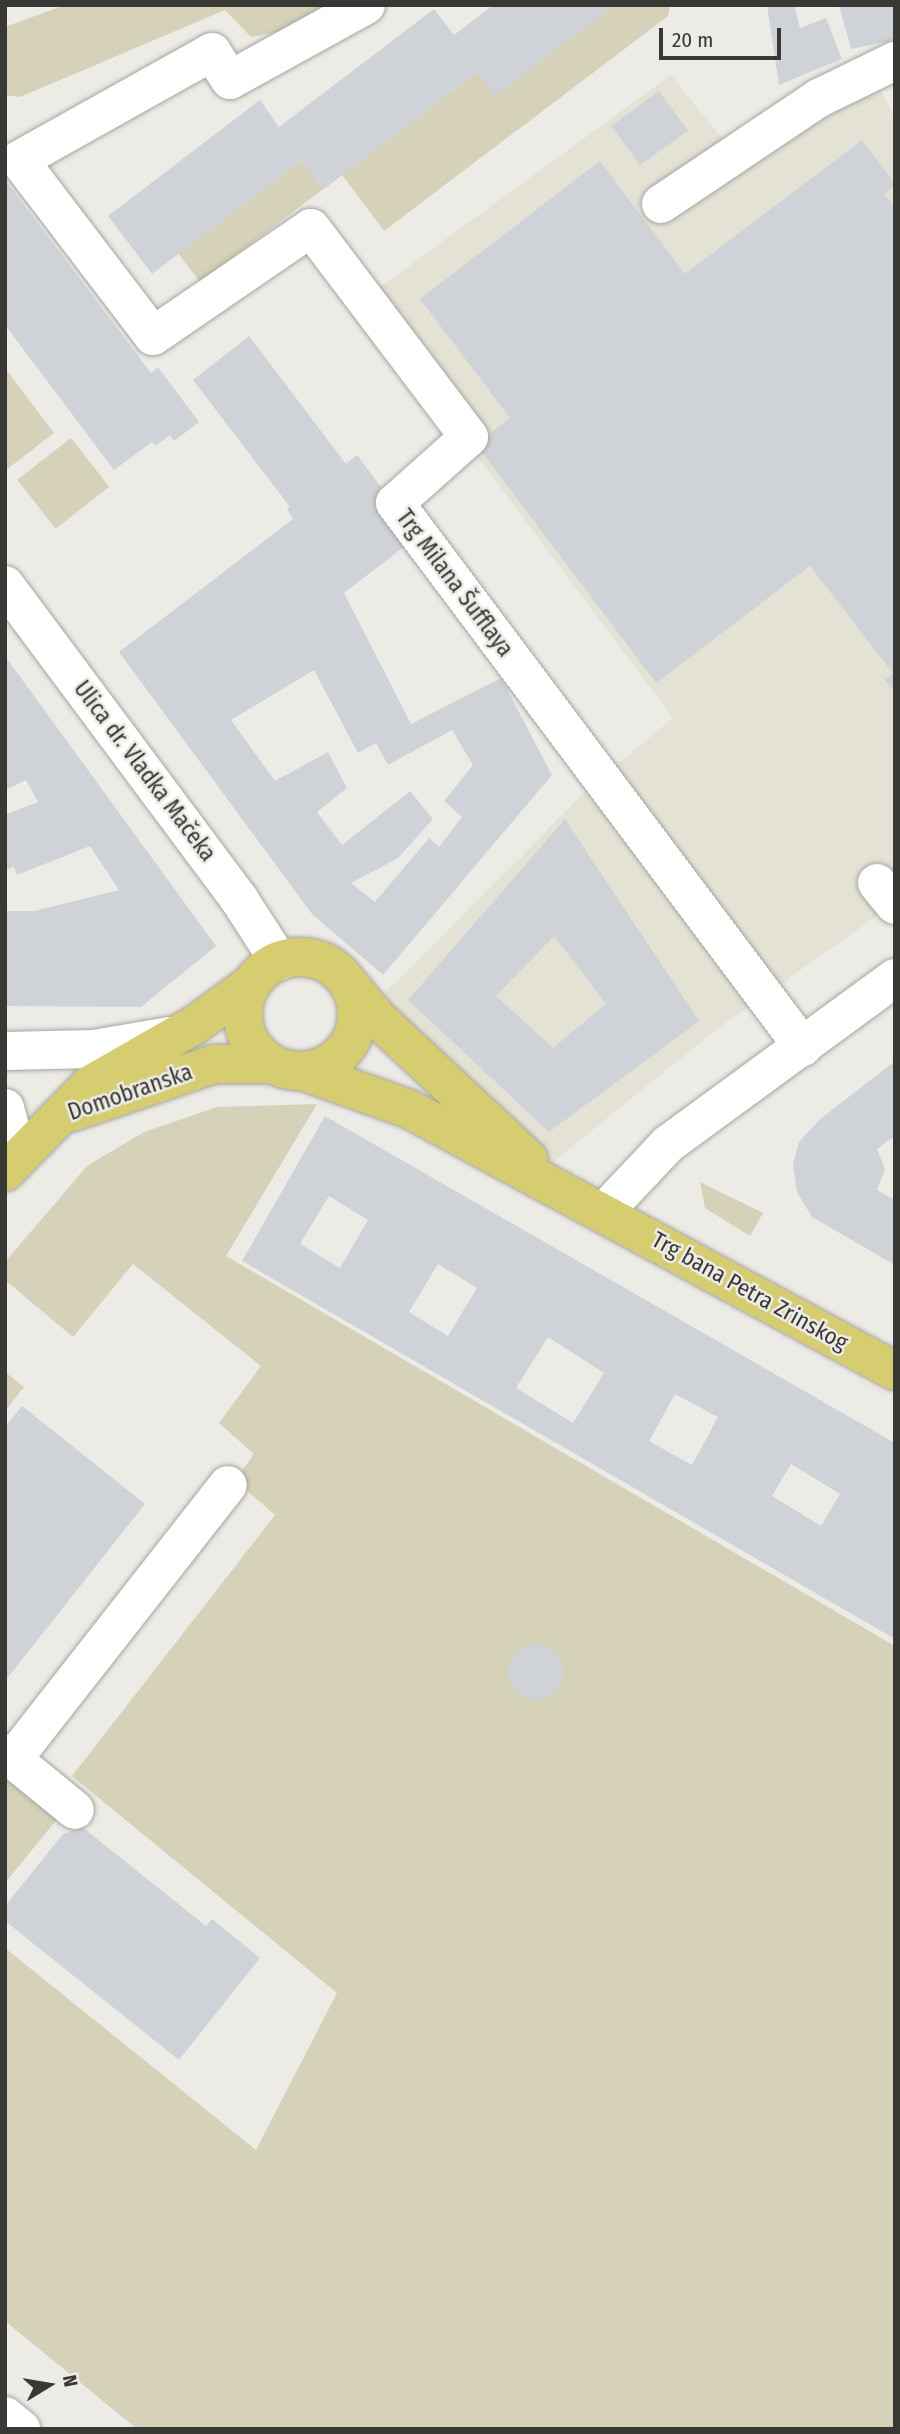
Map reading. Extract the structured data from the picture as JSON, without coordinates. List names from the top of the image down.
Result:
{
  "streets": {
    "main road": ["Domobranska", "Trg bana Petra Zrinskog"],
    "street": ["Trg Milana Šufflaya", "Ulica dr. Vladka Mačeka"]
  },
  "crossings": [
    ["Ulica dr. Vladka Mačeka", "Domobranska"],
    ["Ulica dr. Vladka Mačeka", "Trg bana Petra Zrinskog"],
    ["Domobranska", "Trg bana Petra Zrinskog"]
  ],
  "scale_bar": "20 m",
  "north": "right"
}
